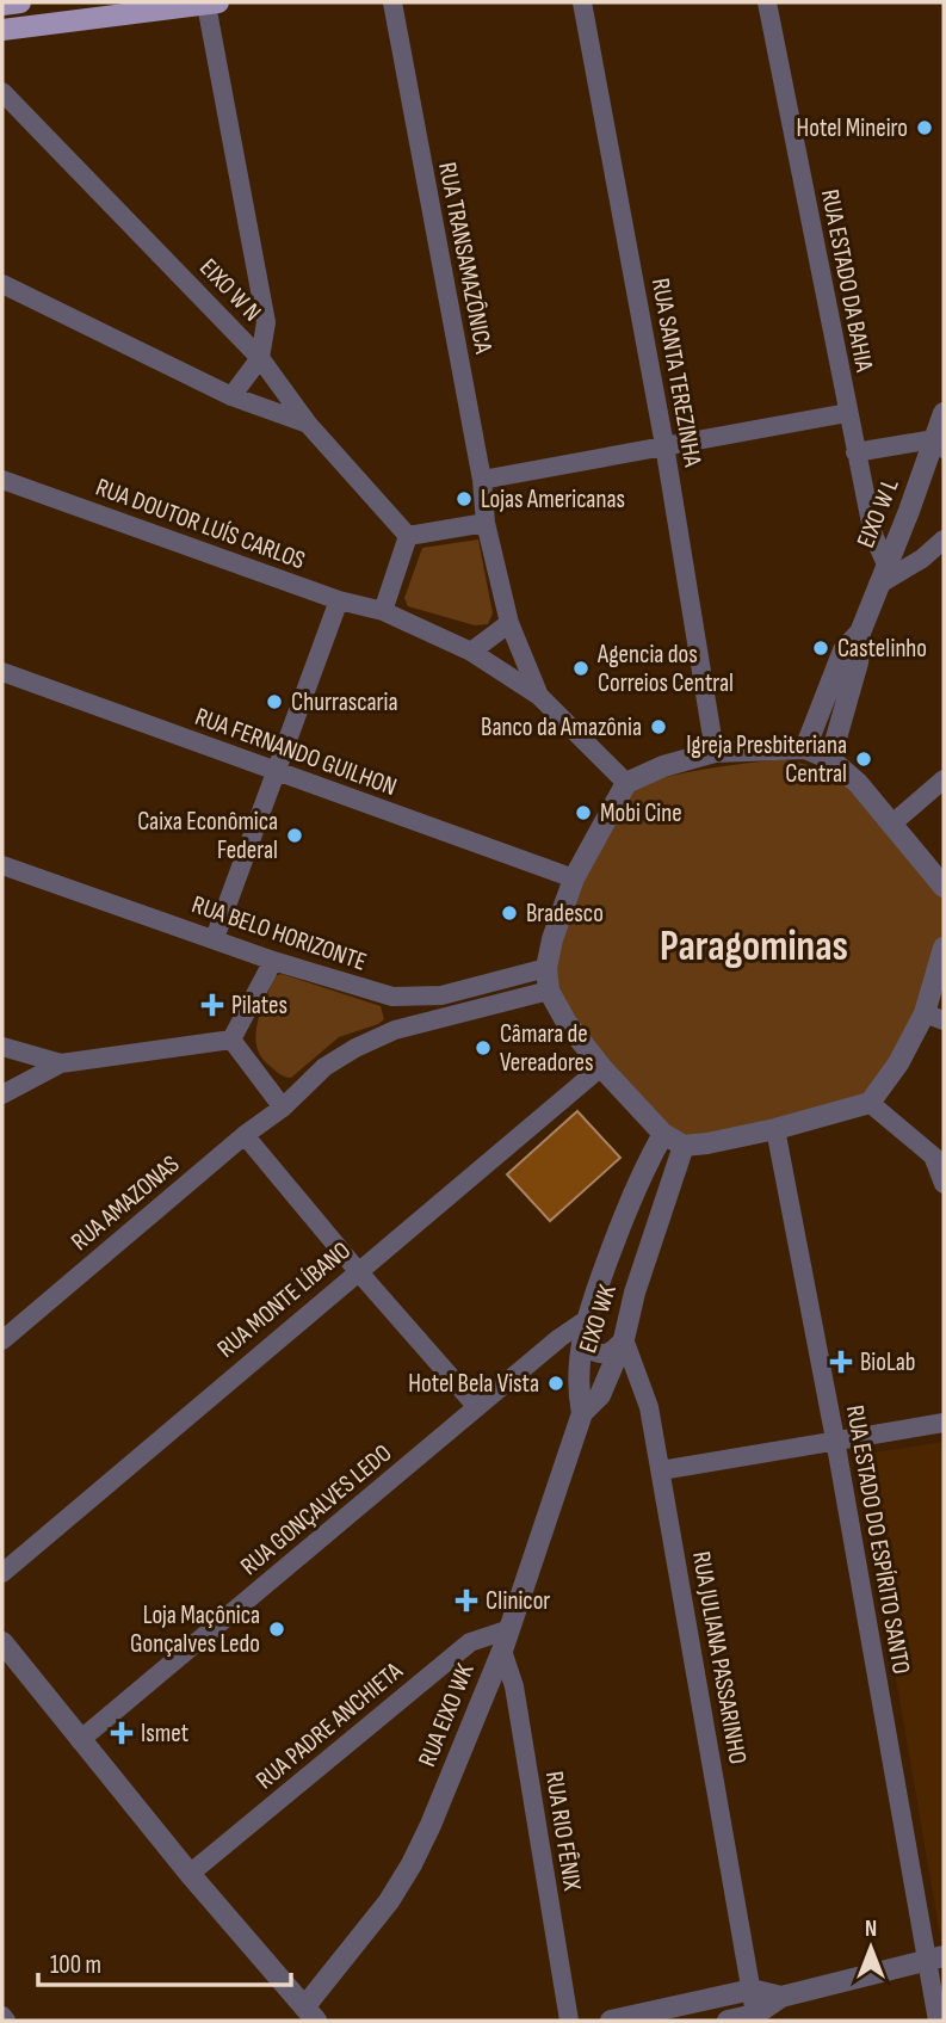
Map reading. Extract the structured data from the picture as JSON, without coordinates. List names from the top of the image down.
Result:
{
  "streets": {
    "street": [
      "RUA TRANSAMAZÔNICA",
      "RUA ESTADO DA BAHIA",
      "EIXO W N",
      "RUA SANTA TEREZINHA",
      "EIXO W L",
      "RUA DOUTOR LUÍS CARLOS",
      "RUA FERNANDO GUILHON",
      "RUA BELO HORIZONTE",
      "RUA AMAZONAS",
      "RUA MONTE LÍBANO",
      "EIXO WK",
      "RUA GONÇALVES LEDO",
      "RUA ESTADO DO ESPÍRITO SANTO",
      "RUA JULIANA PASSARINHO",
      "RUA EIXO WK",
      "RUA PADRE ANCHIETA",
      "RUA RIO FÊNIX"
    ]
  },
  "crossings": [
    ["RUA TRANSAMAZÔNICA", "RUA DOUTOR LUÍS CARLOS"],
    ["RUA ESTADO DA BAHIA", "EIXO W L"],
    ["EIXO WK", "RUA GONÇALVES LEDO"],
    ["EIXO WK", "RUA JULIANA PASSARINHO"],
    ["EIXO WK", "RUA EIXO WK"],
    ["RUA EIXO WK", "RUA PADRE ANCHIETA"],
    ["RUA EIXO WK", "RUA RIO FÊNIX"]
  ],
  "districts": ["Paragominas"],
  "places": {
    "other": [
      "Hotel Mineiro",
      "Lojas Americanas",
      "Castelinho",
      "Agencia dos Correios Central",
      "Churrascaria",
      "Banco da Amazônia",
      "Igreja Presbiteriana Central",
      "Mobi Cine",
      "Caixa Econômica Federal",
      "Bradesco",
      "Câmara de Vereadores",
      "Hotel Bela Vista",
      "Loja Maçônica Gonçalves Ledo"
    ],
    "health": [
      "Pilates",
      "BioLab",
      "Clinicor",
      "Ismet"
    ]
  },
  "scale_bar": "100 m",
  "north": "top"
}
